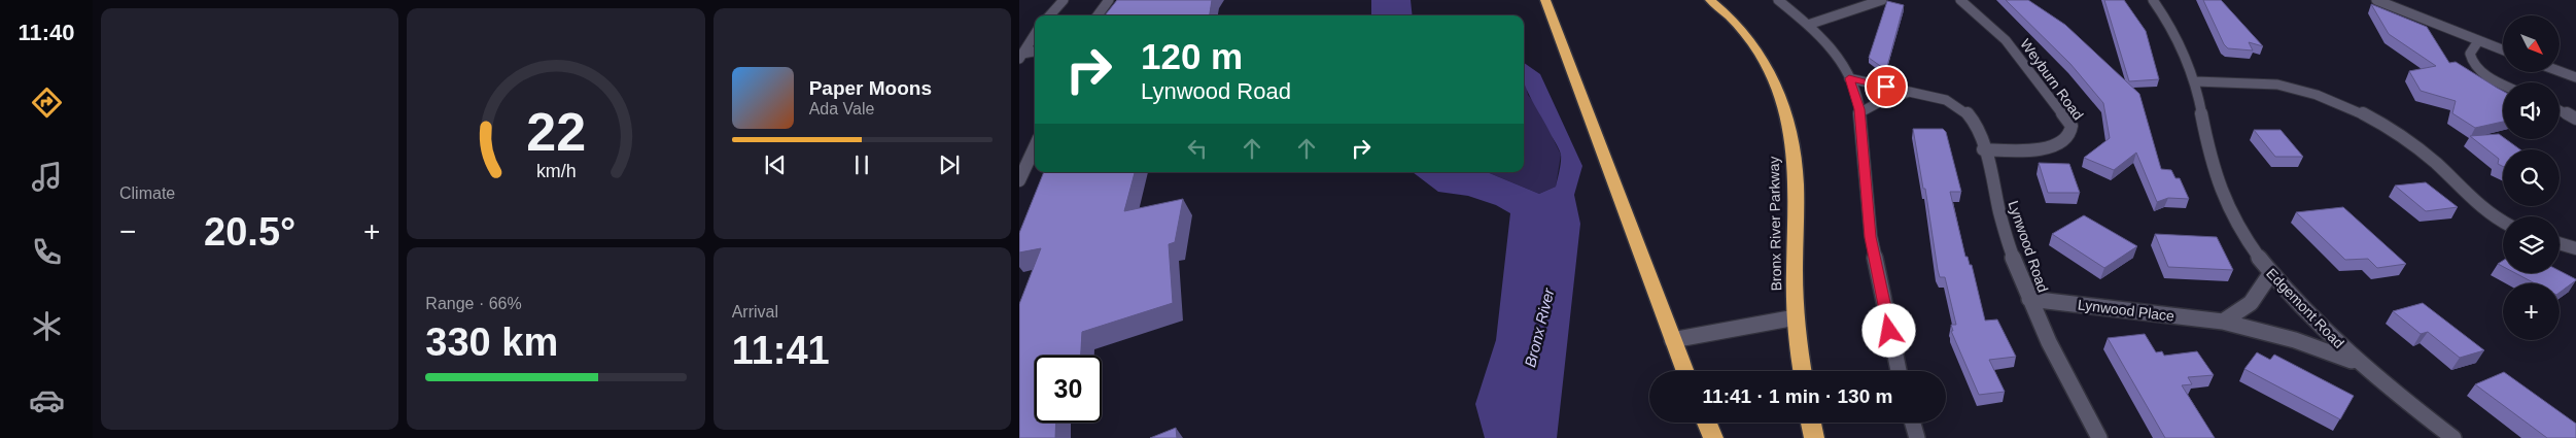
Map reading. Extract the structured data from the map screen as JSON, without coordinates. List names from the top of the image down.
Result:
{
  "streets": {
    "highway": ["Bronx River Parkway"],
    "street": [
      "Weyburn Road",
      "Lynwood Road",
      "Edgemont Road",
      "Lynwood Place"
    ]
  },
  "crossings": [
    ["Weyburn Road", "Lynwood Road"],
    ["Lynwood Road", "Lynwood Place"],
    ["Edgemont Road", "Lynwood Place"]
  ],
  "water": ["Bronx River"],
  "north": "bottom right",
  "page": {
    "tabs": "11:40",
    "tile": [
      "Climate",
      ["Range · 66%", "330 km"],
      ["Arrival", "11:41"]
    ],
    "map_buttons": "+",
    "turn": ["120 m", "Lynwood Road"],
    "song": ["Paper Moons", "Ada Vale"],
    "heat": ["−", "20.5°", "+"],
    "limit": "30",
    "trip": "11:41 · 1 min · 130 m",
    "gauge": ["22", "km/h"]
  }
}
